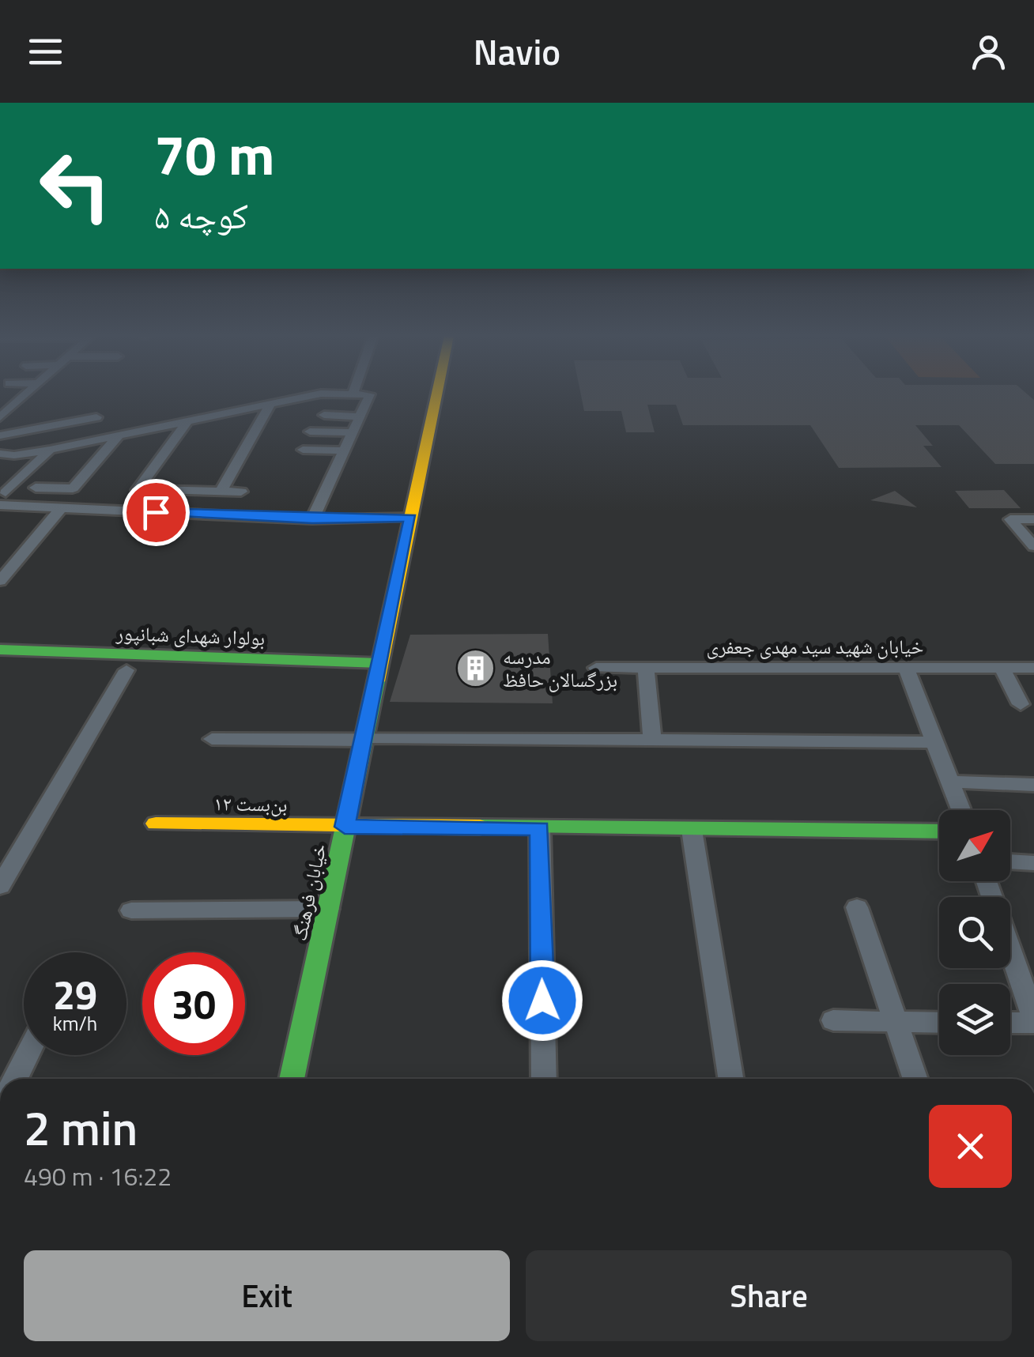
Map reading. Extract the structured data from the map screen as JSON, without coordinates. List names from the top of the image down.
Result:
{
  "streets": {
    "street": [
      "بولوار شهدای شبانپور",
      "خیابان شهید سید مهدی جعفری",
      "بن‌بست ۱۲",
      "خیابان فرهنگ"
    ]
  },
  "crossings": [
    ["بولوار شهدای شبانپور", "خیابان فرهنگ"],
    ["بن‌بست ۱۲", "خیابان فرهنگ"]
  ],
  "places": {
    "building": ["مدرسه بزرگسالان حافظ"]
  },
  "north": "top right",
  "page": {
    "header": "Navio",
    "turn": ["70 m", "کوچه ۵"],
    "speed": "29 km/h",
    "limit": "30",
    "heading": ["2 min", "490 m · 16:22"],
    "buttons": ["Exit", "Share"]
  }
}
